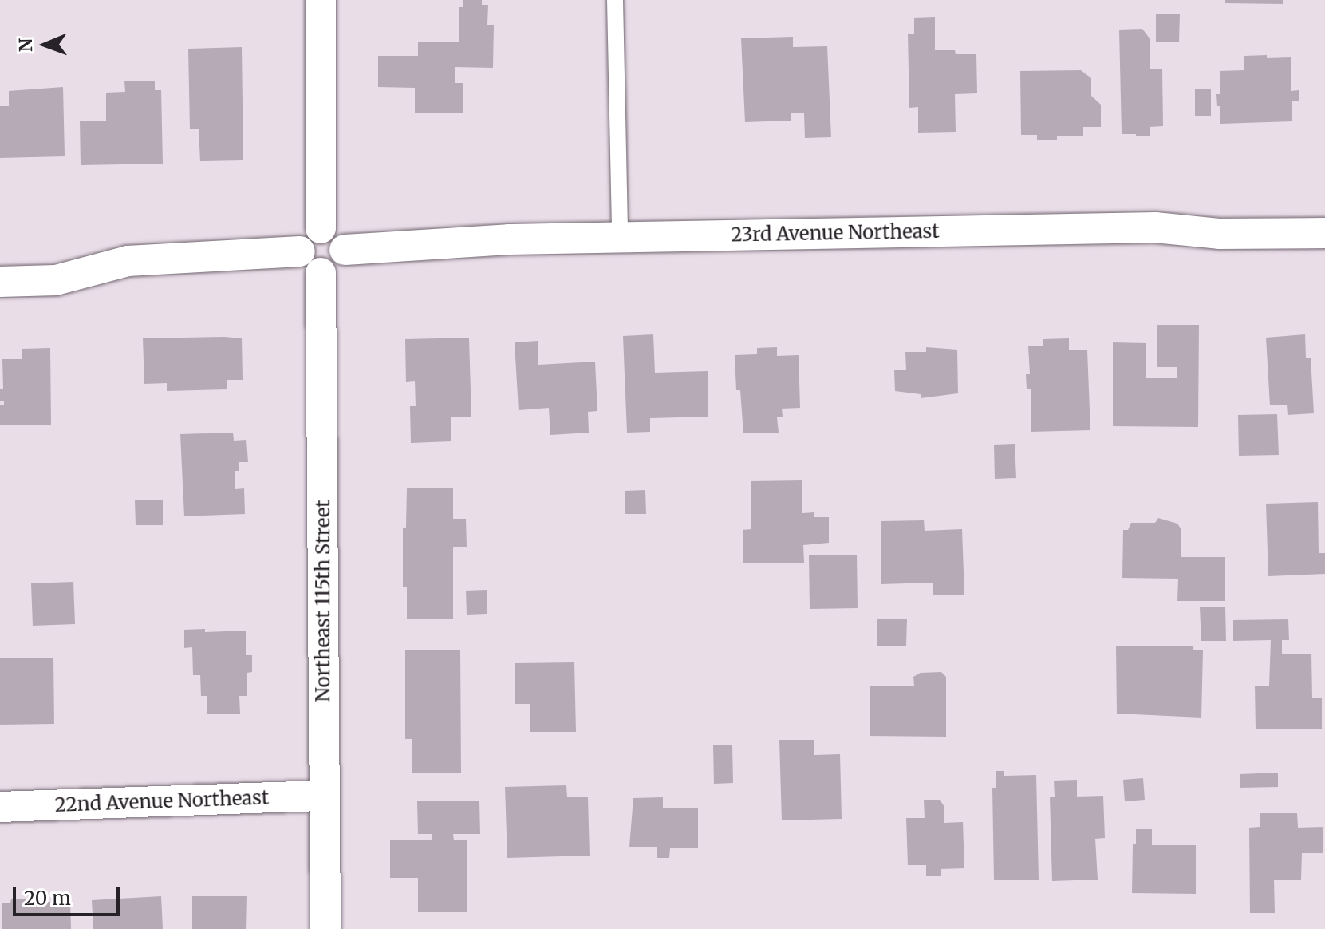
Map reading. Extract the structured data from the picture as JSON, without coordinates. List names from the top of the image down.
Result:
{
  "streets": {
    "street": ["23rd Avenue Northeast", "Northeast 115th Street", "22nd Avenue Northeast"]
  },
  "crossings": [
    ["23rd Avenue Northeast", "Northeast 115th Street"],
    ["Northeast 115th Street", "22nd Avenue Northeast"]
  ],
  "scale_bar": "20 m",
  "north": "left"
}
